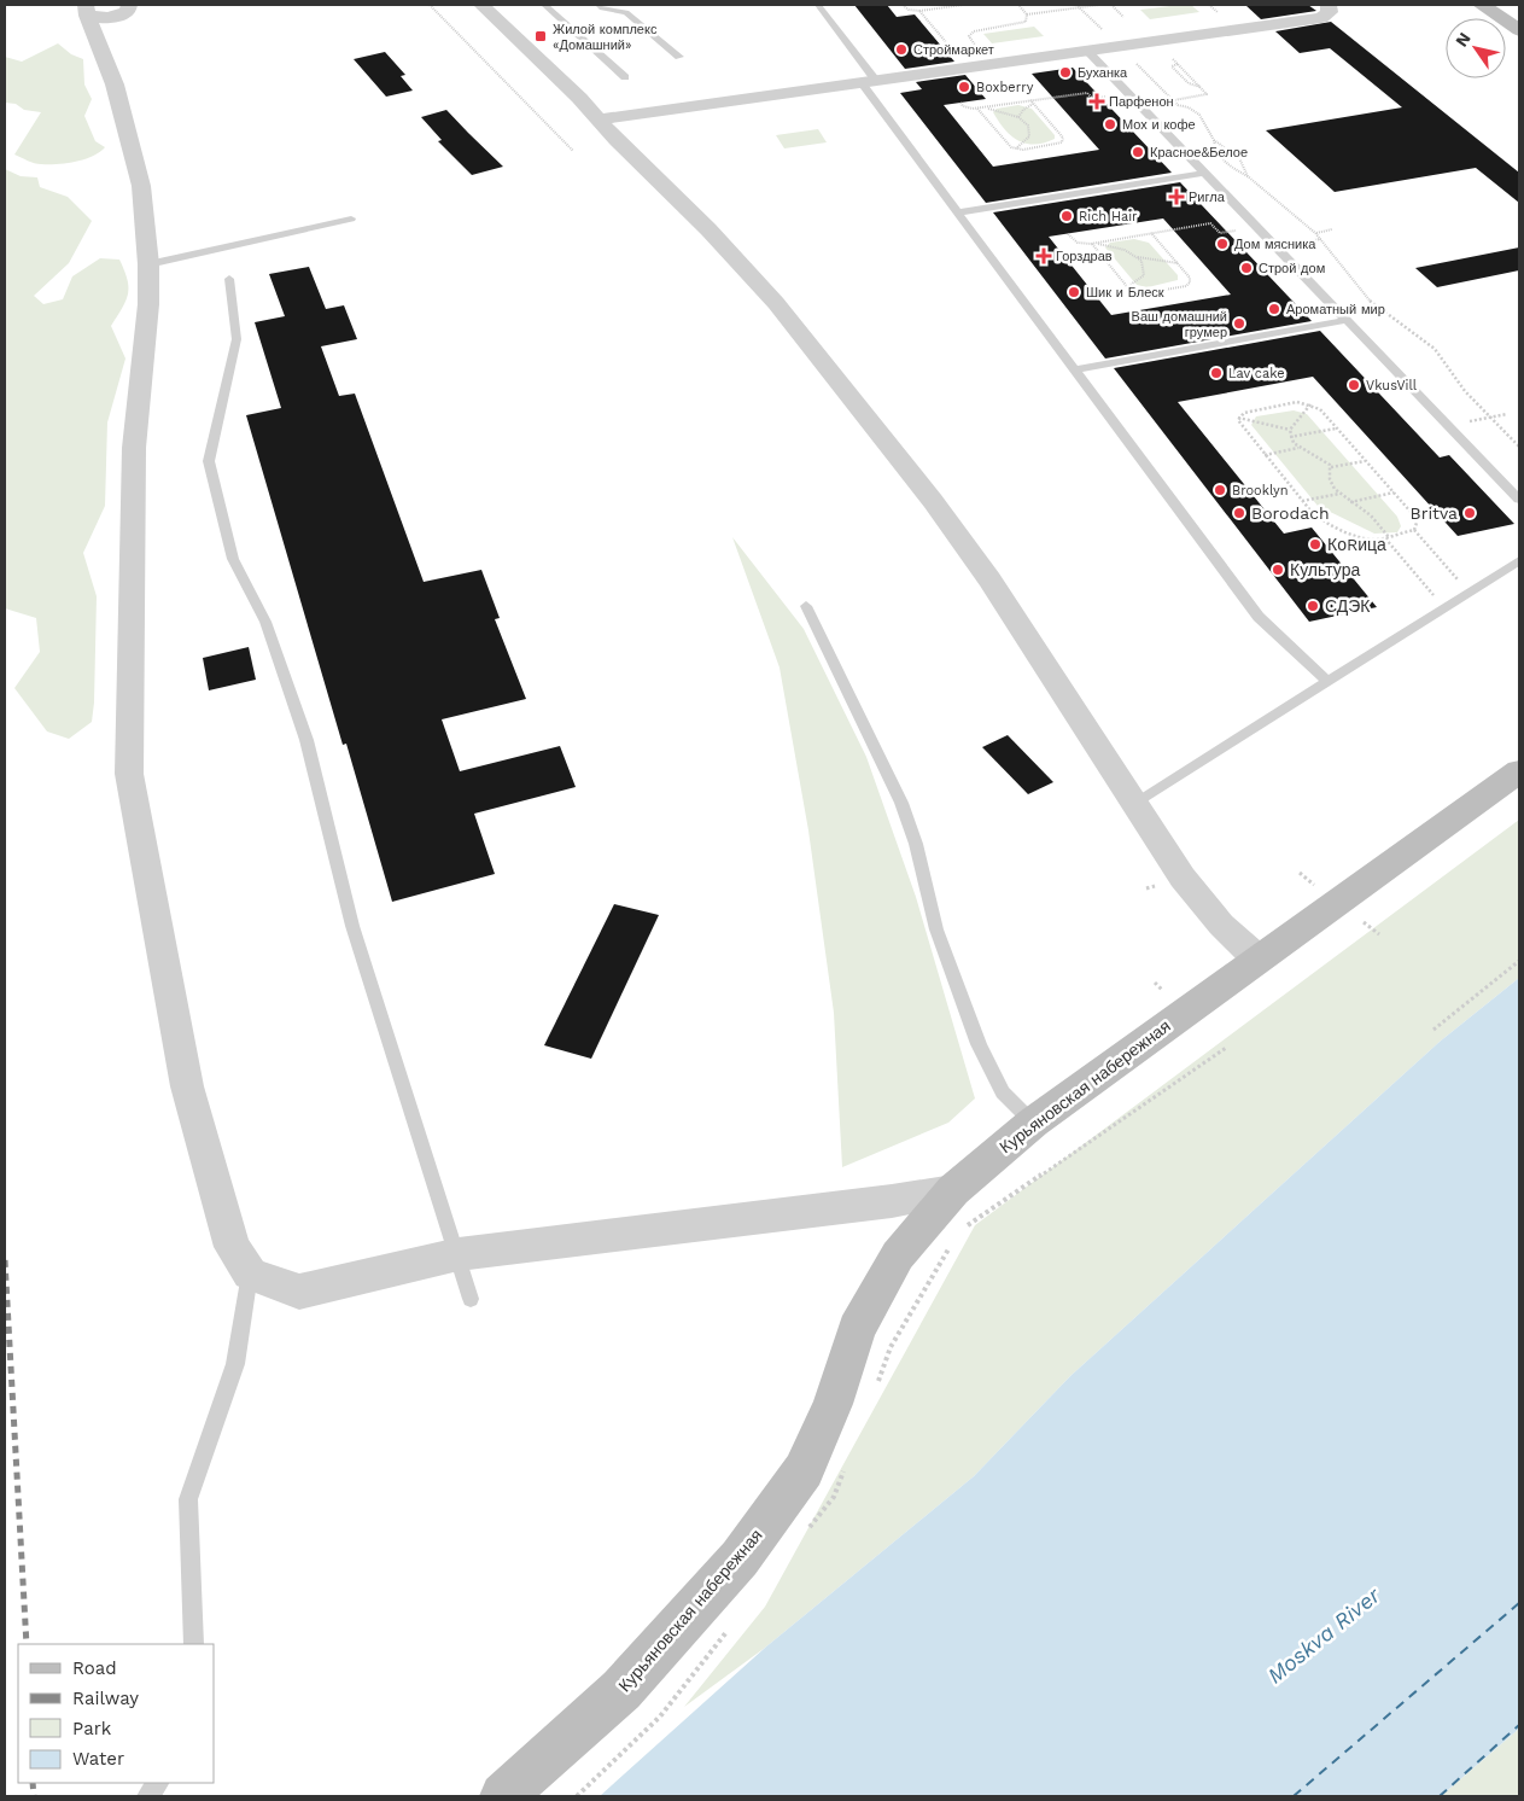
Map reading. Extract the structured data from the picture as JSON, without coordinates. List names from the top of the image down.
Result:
{
  "streets": {
    "main road": ["Курьяновская набережная"]
  },
  "water": ["Moskva River"],
  "places": {
    "transit": ["Жилой комплекс «Домашний»"],
    "other": [
      "Строймаркет",
      "Буханка",
      "Boxberry",
      "Мох и кофе",
      "Красное&Белое",
      "Rich Hair",
      "Дом мясника",
      "Строй дом",
      "Шик и Блеск",
      "Ароматный мир",
      "Ваш домашний грумер",
      "Lav cake",
      "VkusVill",
      "Brooklyn",
      "Borodach",
      "Britva",
      "КоRица",
      "Культура",
      "СДЭК"
    ],
    "health": ["Парфенон", "Ригла", "Горздрав"]
  },
  "legend": [
    "Road",
    "Railway",
    "Park",
    "Water"
  ],
  "north": "top left"
}
